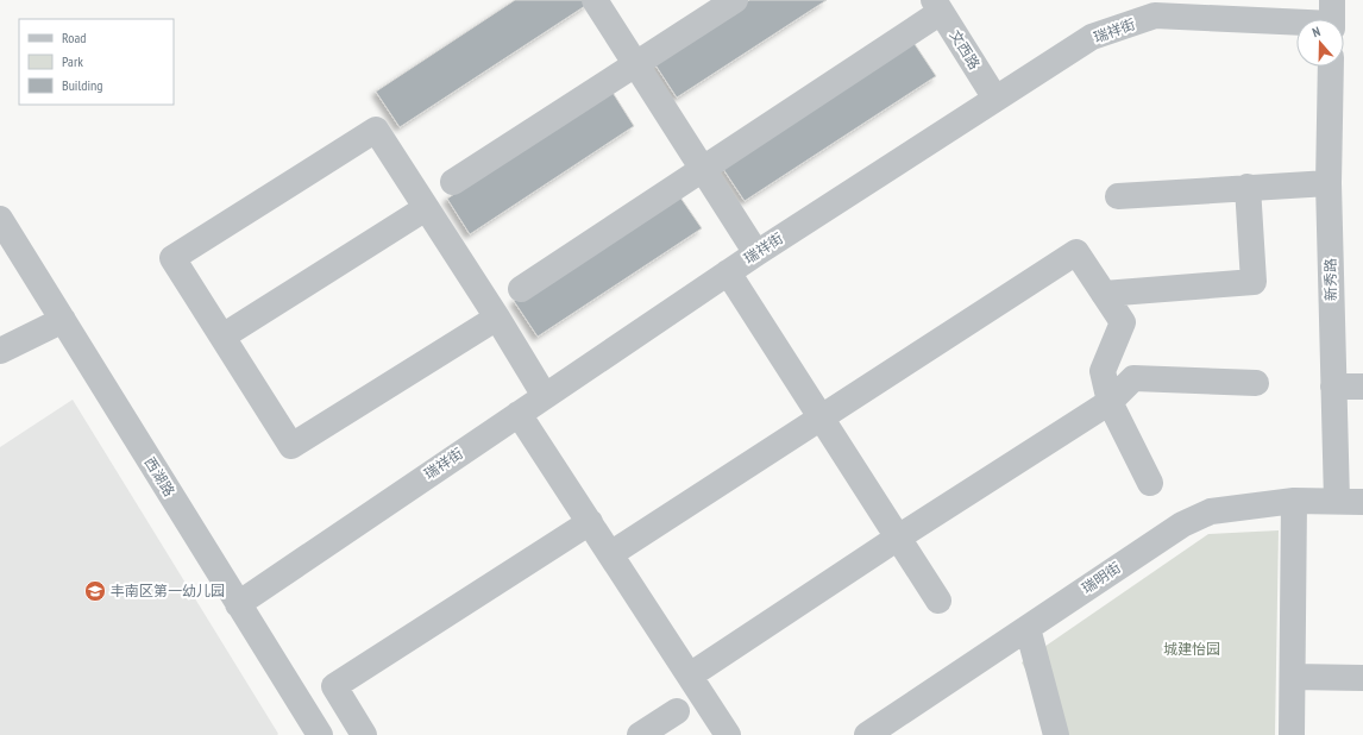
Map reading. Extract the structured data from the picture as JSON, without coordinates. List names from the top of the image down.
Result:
{
  "streets": {
    "street": [
      "瑞祥街",
      "文西路",
      "新秀路",
      "西湖路",
      "瑞明街"
    ]
  },
  "crossings": [
    ["瑞祥街", "文西路"],
    ["瑞祥街", "西湖路"],
    ["新秀路", "瑞明街"]
  ],
  "parks": ["城建怡园"],
  "places": {
    "school or university": ["丰南区第一幼儿园"]
  },
  "legend": ["Road", "Park", "Building"],
  "north": "top"
}
